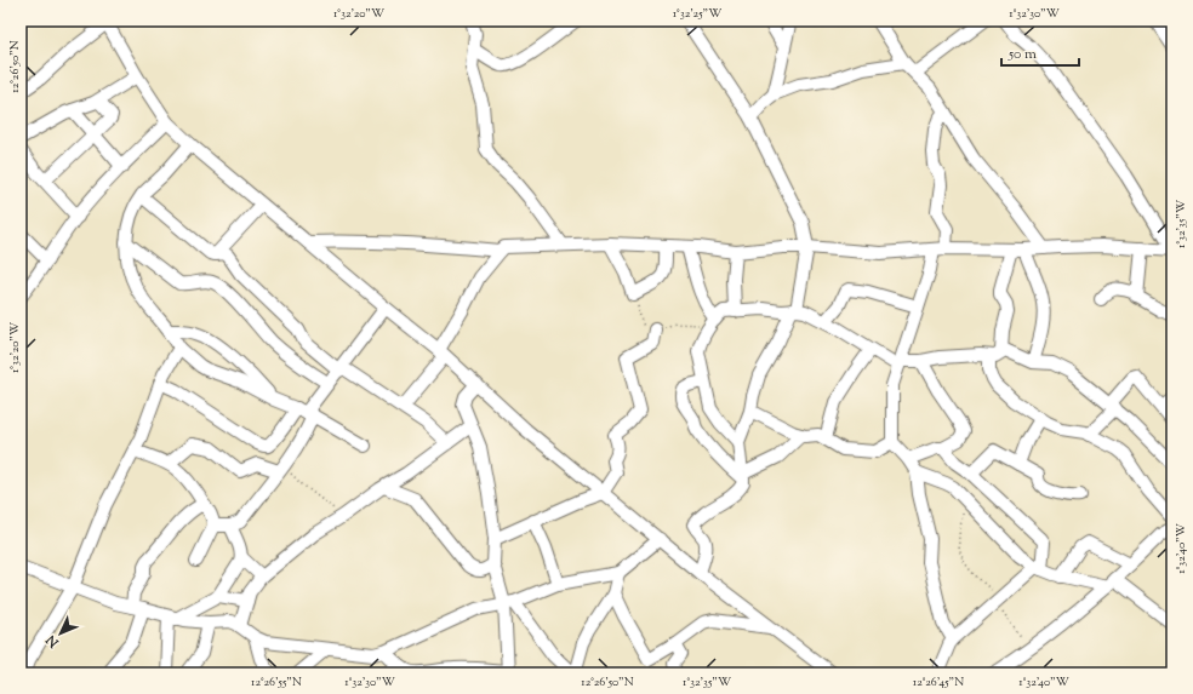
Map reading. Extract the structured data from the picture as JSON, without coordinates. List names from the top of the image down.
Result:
{
  "scale_bar": "50 m",
  "north": "bottom left",
  "coordinates": [
    "1°32'20\"W",
    "1°32'25\"W",
    "1°32'30\"W",
    "12°26'50\"N",
    "1°32'35\"W",
    "1°32'40\"W",
    "12°26'55\"N",
    "12°26'45\"N"
  ]
}
